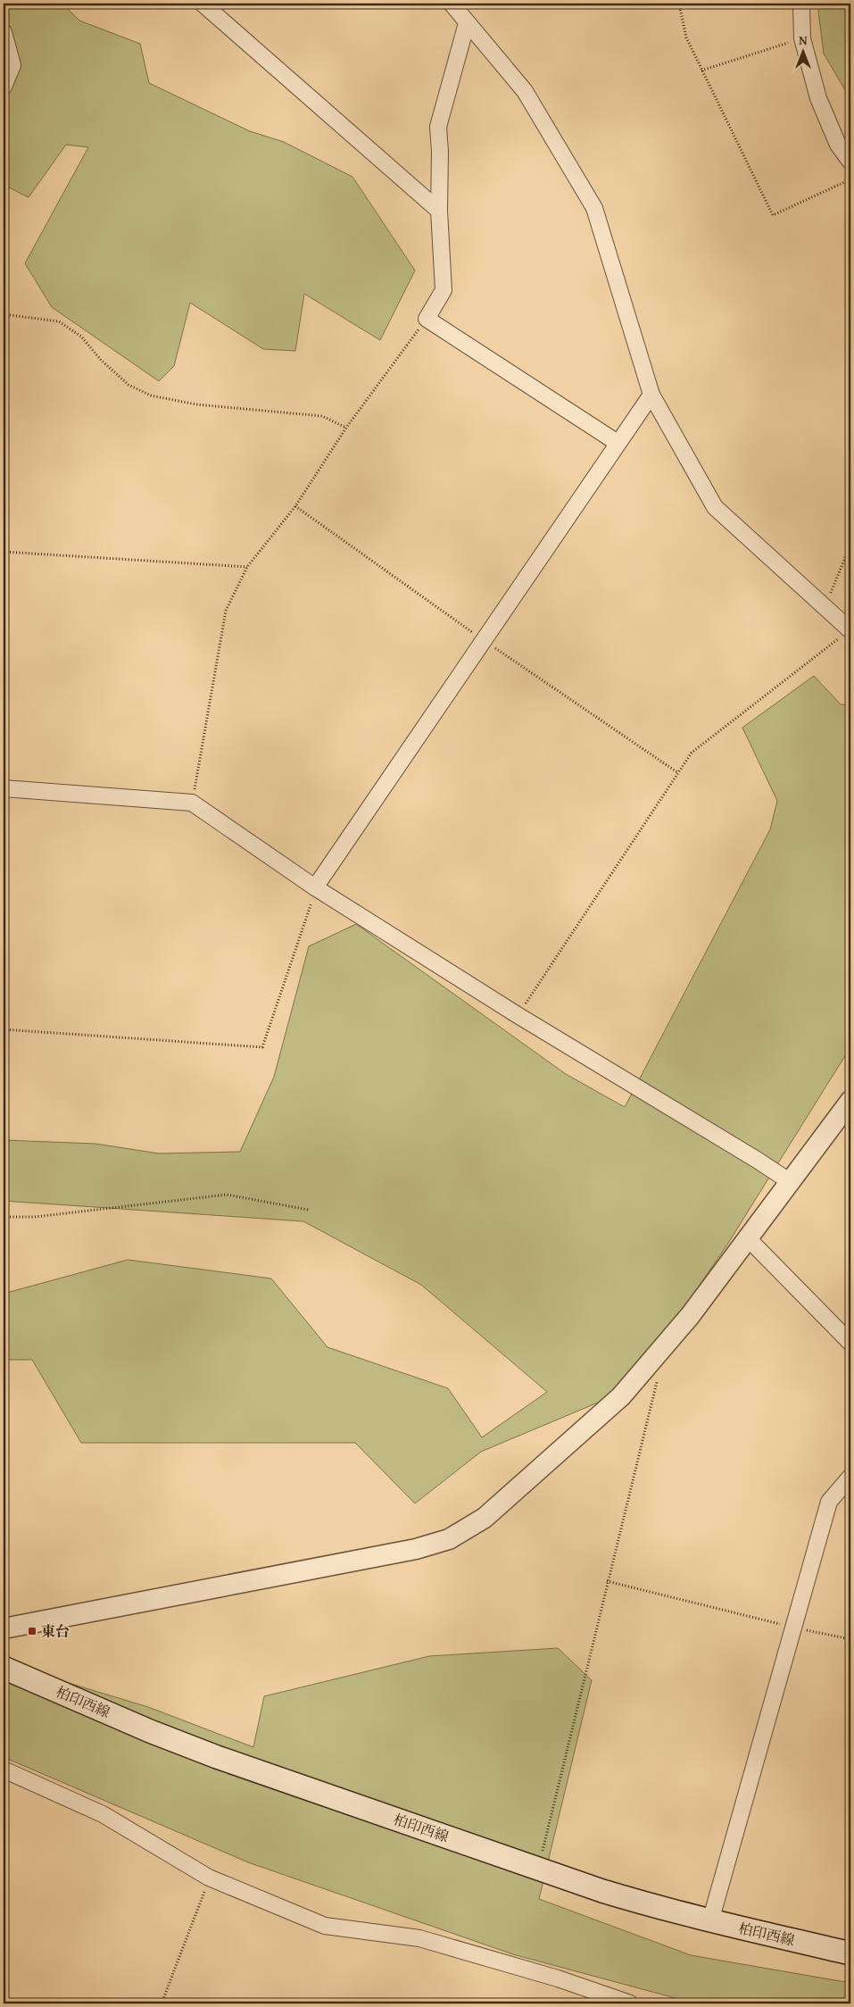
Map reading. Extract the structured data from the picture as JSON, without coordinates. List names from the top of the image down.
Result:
{
  "streets": {
    "main road": ["柏印西線"]
  },
  "places": {
    "transit": ["東台"]
  },
  "north": "top"
}
